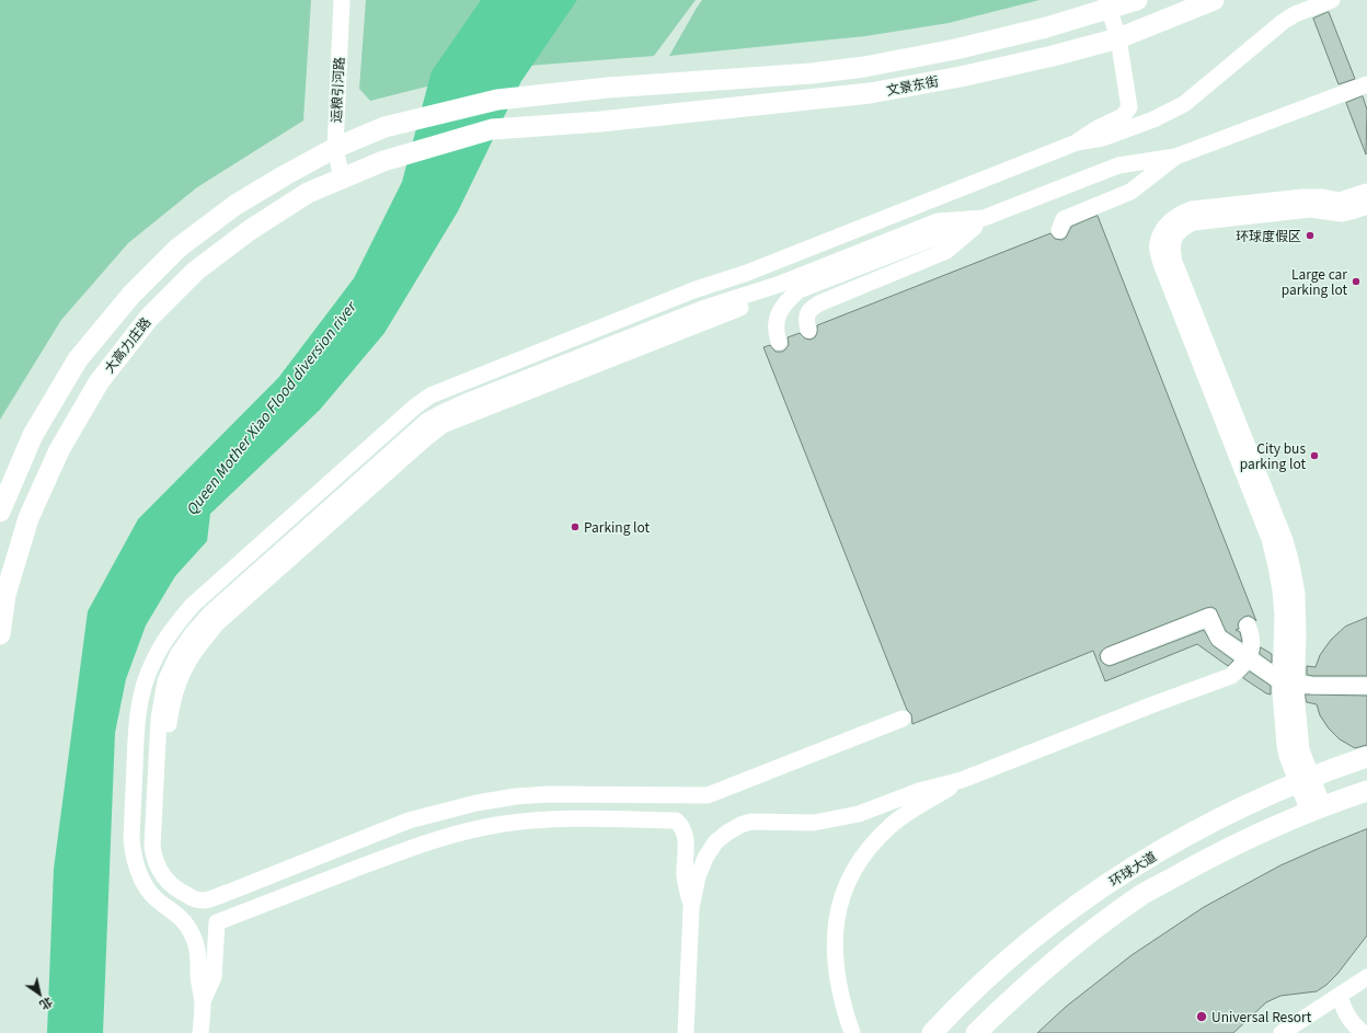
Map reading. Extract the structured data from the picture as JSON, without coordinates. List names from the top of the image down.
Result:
{
  "streets": {
    "main road": ["文景东街", "大高力庄路", "环球大道"],
    "street": ["运粮引河路"]
  },
  "crossings": [
    ["文景东街", "运粮引河路"],
    ["文景东街", "大高力庄路"],
    ["运粮引河路", "大高力庄路"]
  ],
  "water": ["Queen Mother Xiao Flood diversion river"],
  "places": [
    "环球度假区",
    "Large car parking lot",
    "City bus parking lot",
    "Parking lot",
    "Universal Resort"
  ],
  "north": "bottom right"
}
